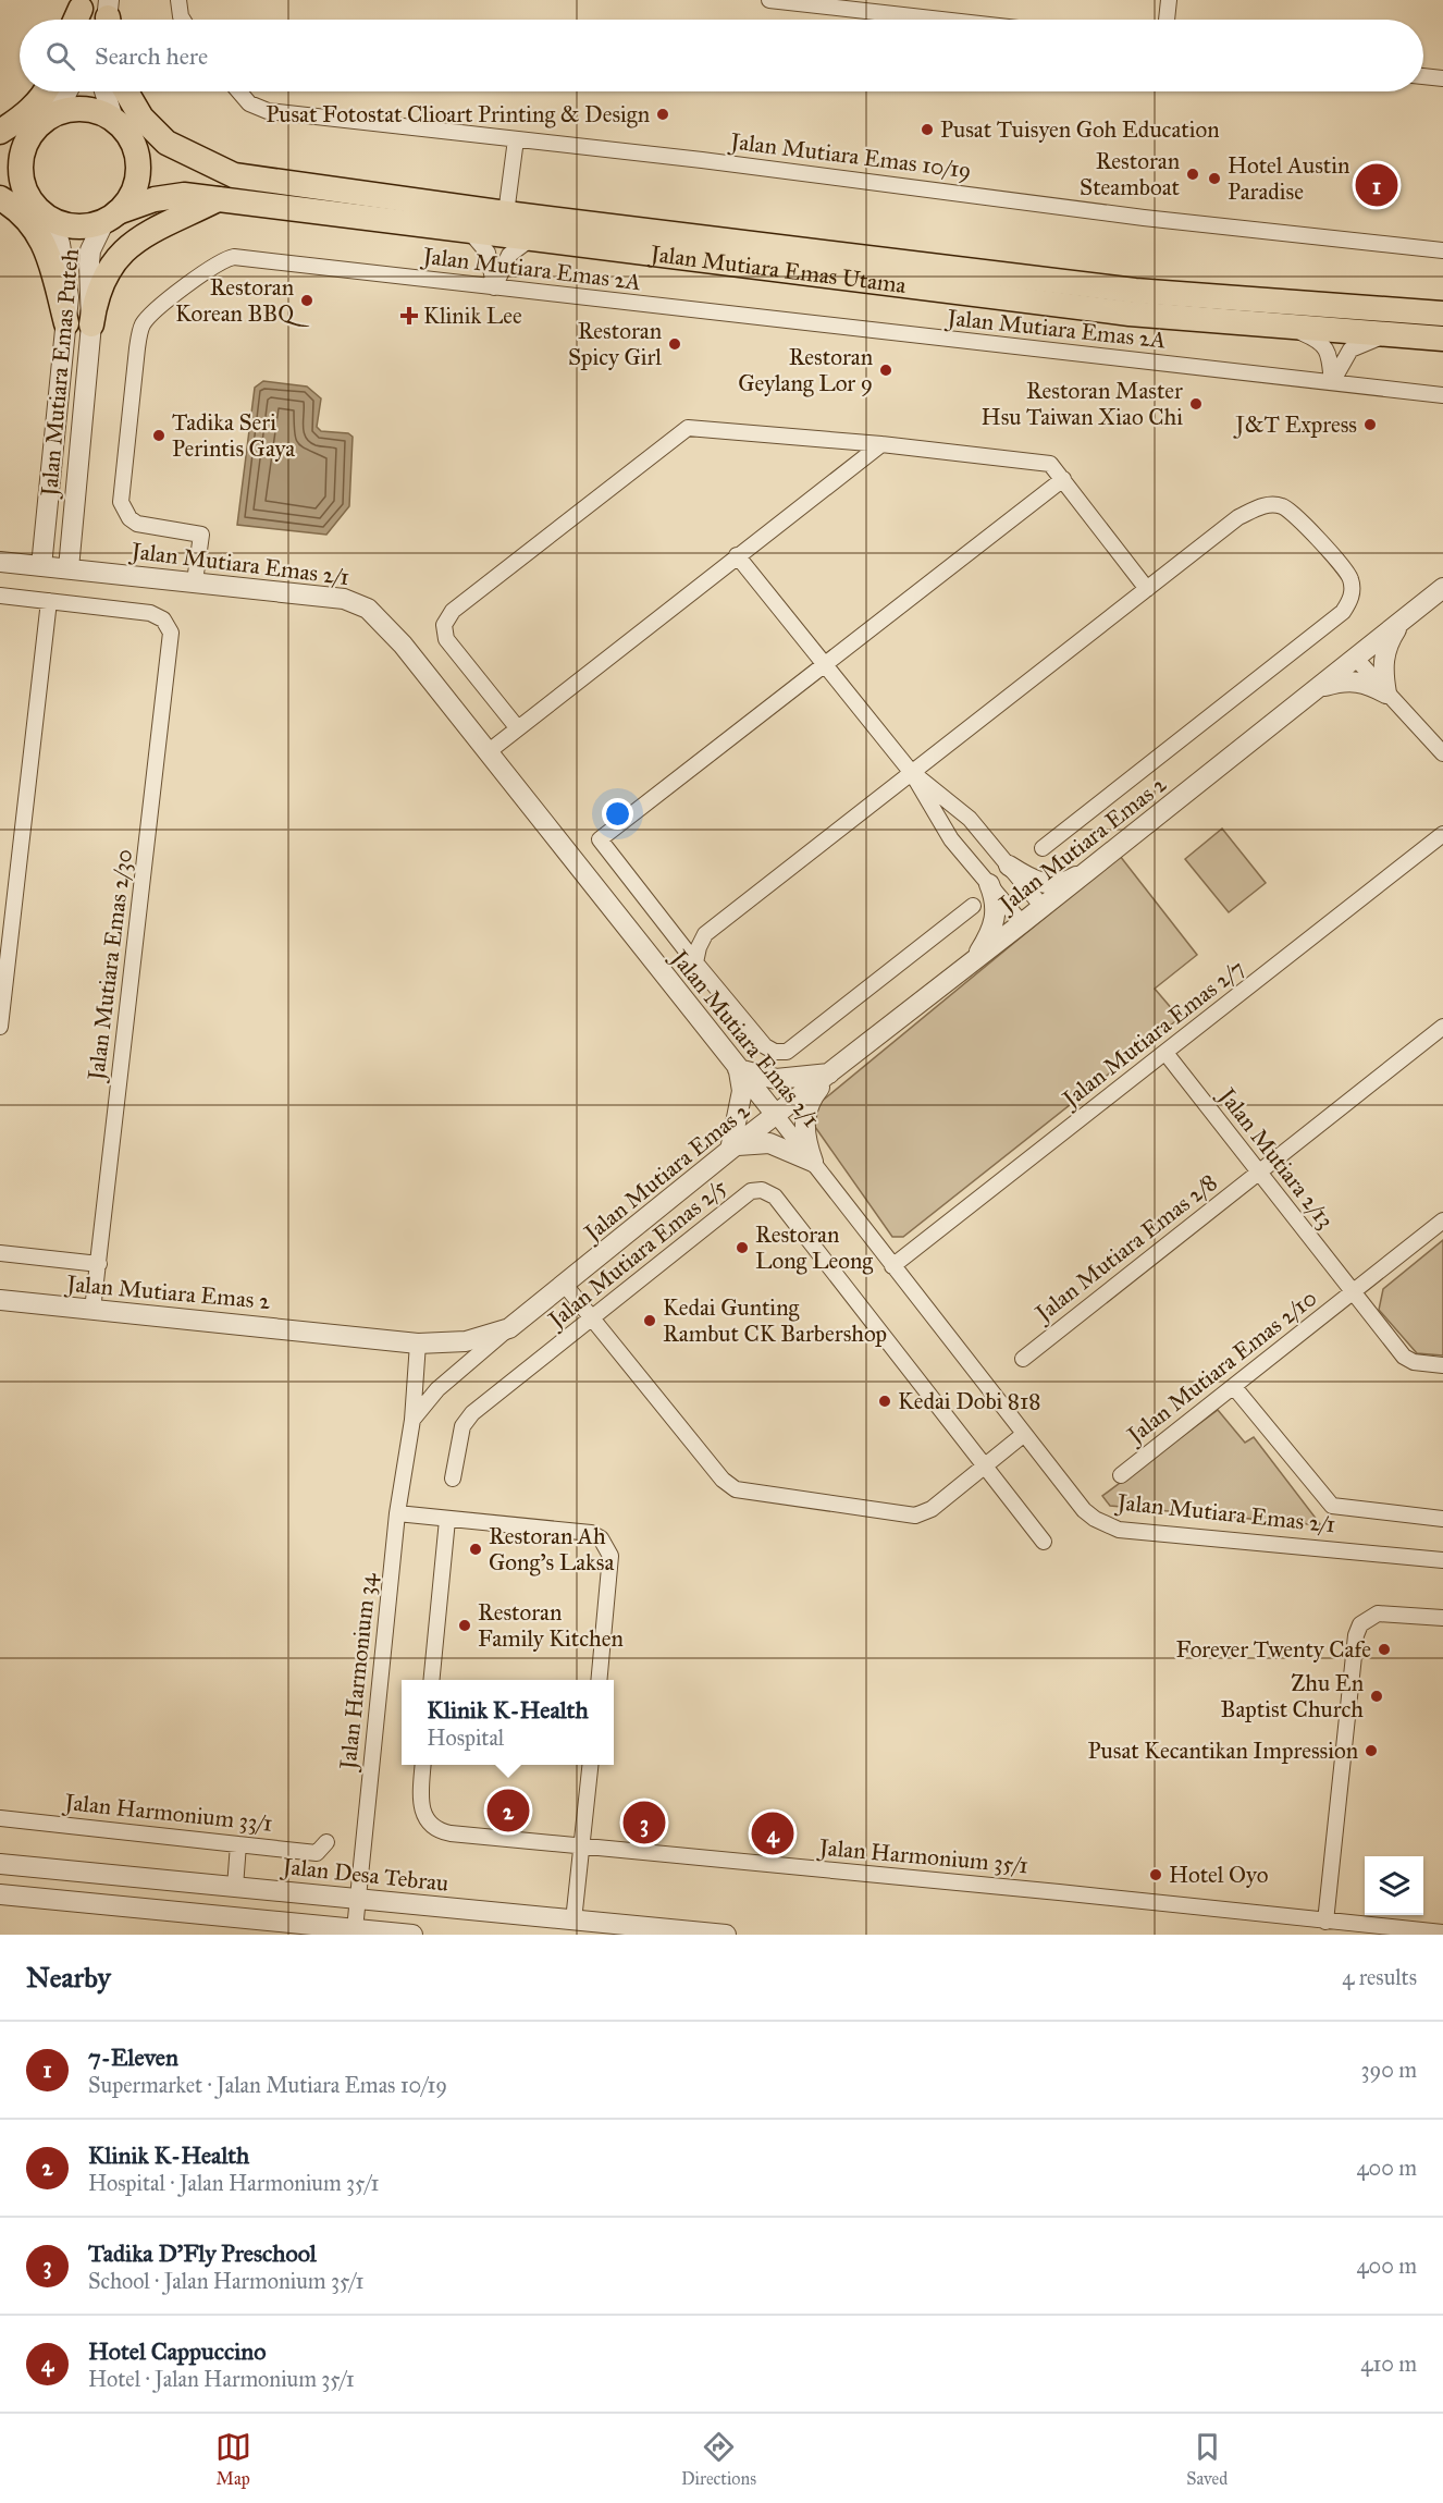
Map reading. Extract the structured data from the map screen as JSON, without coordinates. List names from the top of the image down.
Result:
{
  "streets": {
    "main road": ["Jalan Mutiara Emas Utama"],
    "street": [
      "Jalan Mutiara Emas 10/19",
      "Jalan Mutiara Emas 2A",
      "Jalan Mutiara Emas Puteh",
      "Jalan Mutiara Emas 2/1",
      "Jalan Mutiara Emas 2",
      "Jalan Mutiara Emas 2/30",
      "Jalan Mutiara Emas 2/7",
      "Jalan Mutiara 2/13",
      "Jalan Mutiara Emas 2/8",
      "Jalan Mutiara Emas 2/5",
      "Jalan Mutiara Emas 2/10",
      "Jalan Harmonium 34",
      "Jalan Harmonium 33/1",
      "Jalan Harmonium 35/1",
      "Jalan Desa Tebrau"
    ]
  },
  "crossings": [
    ["Jalan Mutiara Emas 2A", "Jalan Mutiara Emas 2/1"],
    ["Jalan Mutiara Emas Utama", "Jalan Mutiara Emas Puteh"],
    ["Jalan Mutiara Emas Puteh", "Jalan Mutiara Emas 2/1"],
    ["Jalan Mutiara Emas 2/1", "Jalan Mutiara Emas 2"],
    ["Jalan Mutiara Emas 2/1", "Jalan Mutiara Emas 2/7"],
    ["Jalan Mutiara Emas 2", "Jalan Mutiara Emas 2/30"],
    ["Jalan Mutiara Emas 2", "Jalan Harmonium 34"],
    ["Jalan Mutiara Emas 2/7", "Jalan Mutiara 2/13"],
    ["Jalan Mutiara 2/13", "Jalan Mutiara Emas 2/8"],
    ["Jalan Mutiara 2/13", "Jalan Mutiara Emas 2/10"],
    ["Jalan Harmonium 34", "Jalan Desa Tebrau"]
  ],
  "places": {
    "other": [
      "Pusat Fotostat Clioart Printing & Design",
      "Pusat Tuisyen Goh Education",
      "Restoran Steamboat",
      "Hotel Austin Paradise",
      "Restoran Korean BBQ",
      "Restoran Spicy Girl",
      "Restoran Geylang Lor 9",
      "Restoran Master Hsu Taiwan Xiao Chi",
      "J&T Express",
      "Tadika Seri Perintis Gaya",
      "Restoran Long Leong",
      "Kedai Gunting Rambut CK Barbershop",
      "Kedai Dobi 818",
      "Restoran Ah Gong's Laksa",
      "Restoran Family Kitchen",
      "Forever Twenty Cafe",
      "Zhu En Baptist Church",
      "Pusat Kecantikan Impression",
      "Hotel Oyo"
    ],
    "health": ["Klinik Lee"]
  },
  "page": {
    "search": "Search here",
    "pins": [
      "1",
      "2",
      "3",
      "4"
    ],
    "popup": ["Klinik K-Health", "Hospital"],
    "heading": ["Nearby", "4 results"],
    "list": [
      {
        "mark": "1",
        "name": "7-Eleven",
        "note": "Supermarket · Jalan Mutiara Emas 10/19",
        "value": "390 m"
      },
      {
        "mark": "2",
        "name": "Klinik K-Health",
        "note": "Hospital · Jalan Harmonium 35/1",
        "value": "400 m"
      },
      {
        "mark": "3",
        "name": "Tadika D'Fly Preschool",
        "note": "School · Jalan Harmonium 35/1",
        "value": "400 m"
      },
      {
        "mark": "4",
        "name": "Hotel Cappuccino",
        "note": "Hotel · Jalan Harmonium 35/1",
        "value": "410 m"
      }
    ],
    "nav": ["Map", "Directions", "Saved"]
  }
}
